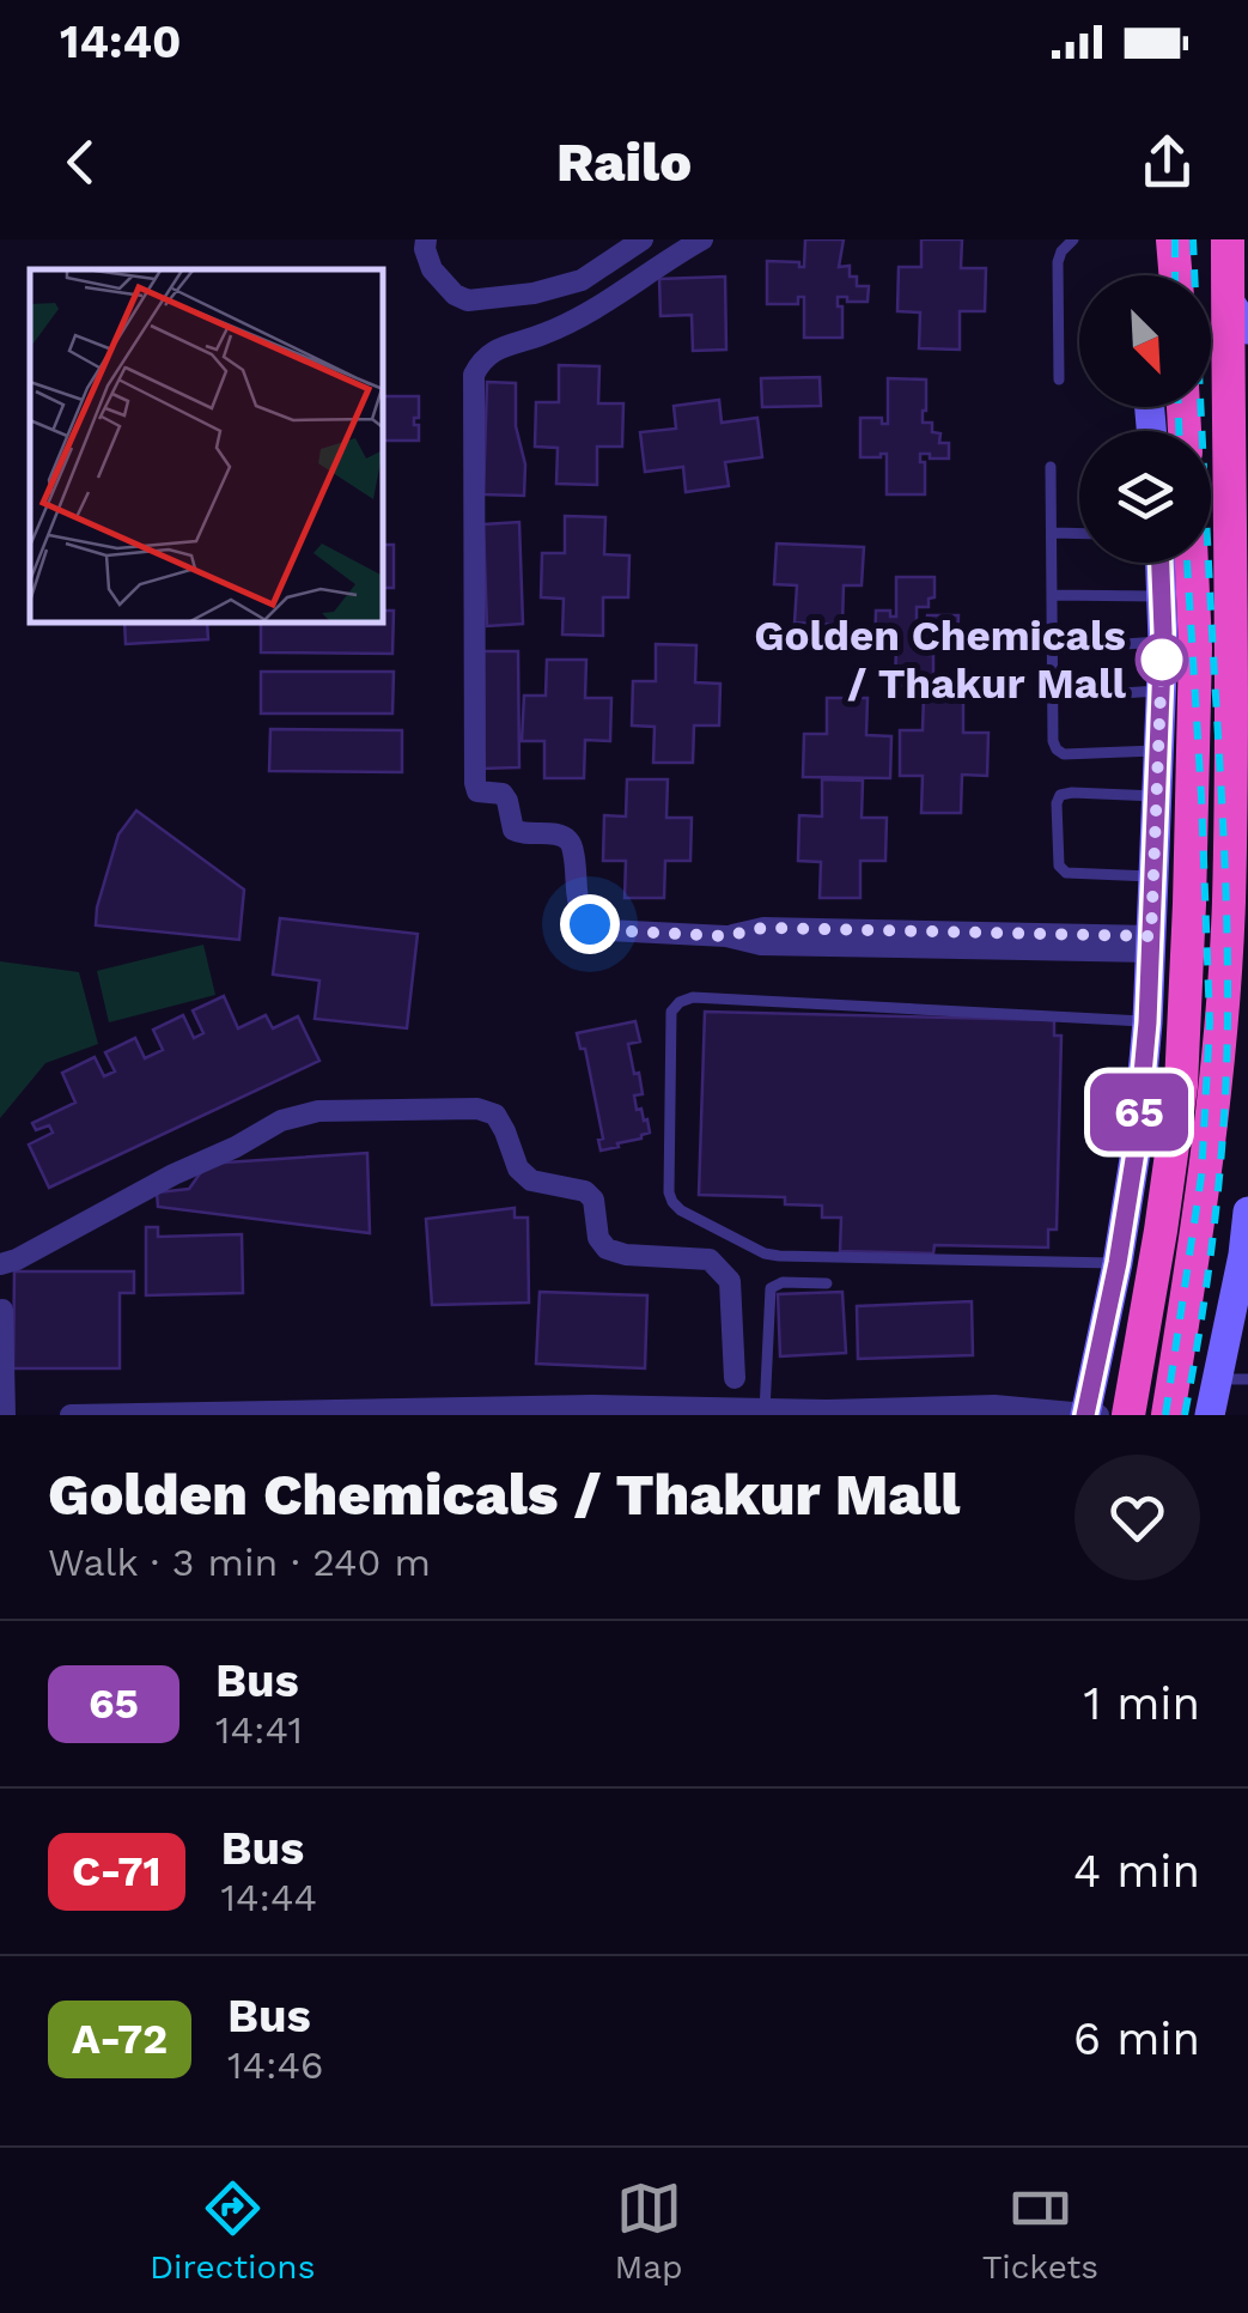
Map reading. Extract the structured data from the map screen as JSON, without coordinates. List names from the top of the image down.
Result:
{
  "places": ["Golden Chemicals / Thakur Mall"],
  "lines": ["bus line 65"],
  "north": "bottom right",
  "page": {
    "status": "14:40",
    "header": "Railo",
    "on_map": "65",
    "heading": ["Golden Chemicals / Thakur Mall", "Walk · 3 min · 240 m"],
    "list": [
      {
        "mark": "65",
        "name": "Bus",
        "note": "14:41",
        "value": "1 min"
      },
      {
        "mark": "C-71",
        "name": "Bus",
        "note": "14:44",
        "value": "4 min"
      },
      {
        "mark": "A-72",
        "name": "Bus",
        "note": "14:46",
        "value": "6 min"
      }
    ],
    "tabs": ["Directions", "Map", "Tickets"]
  }
}
